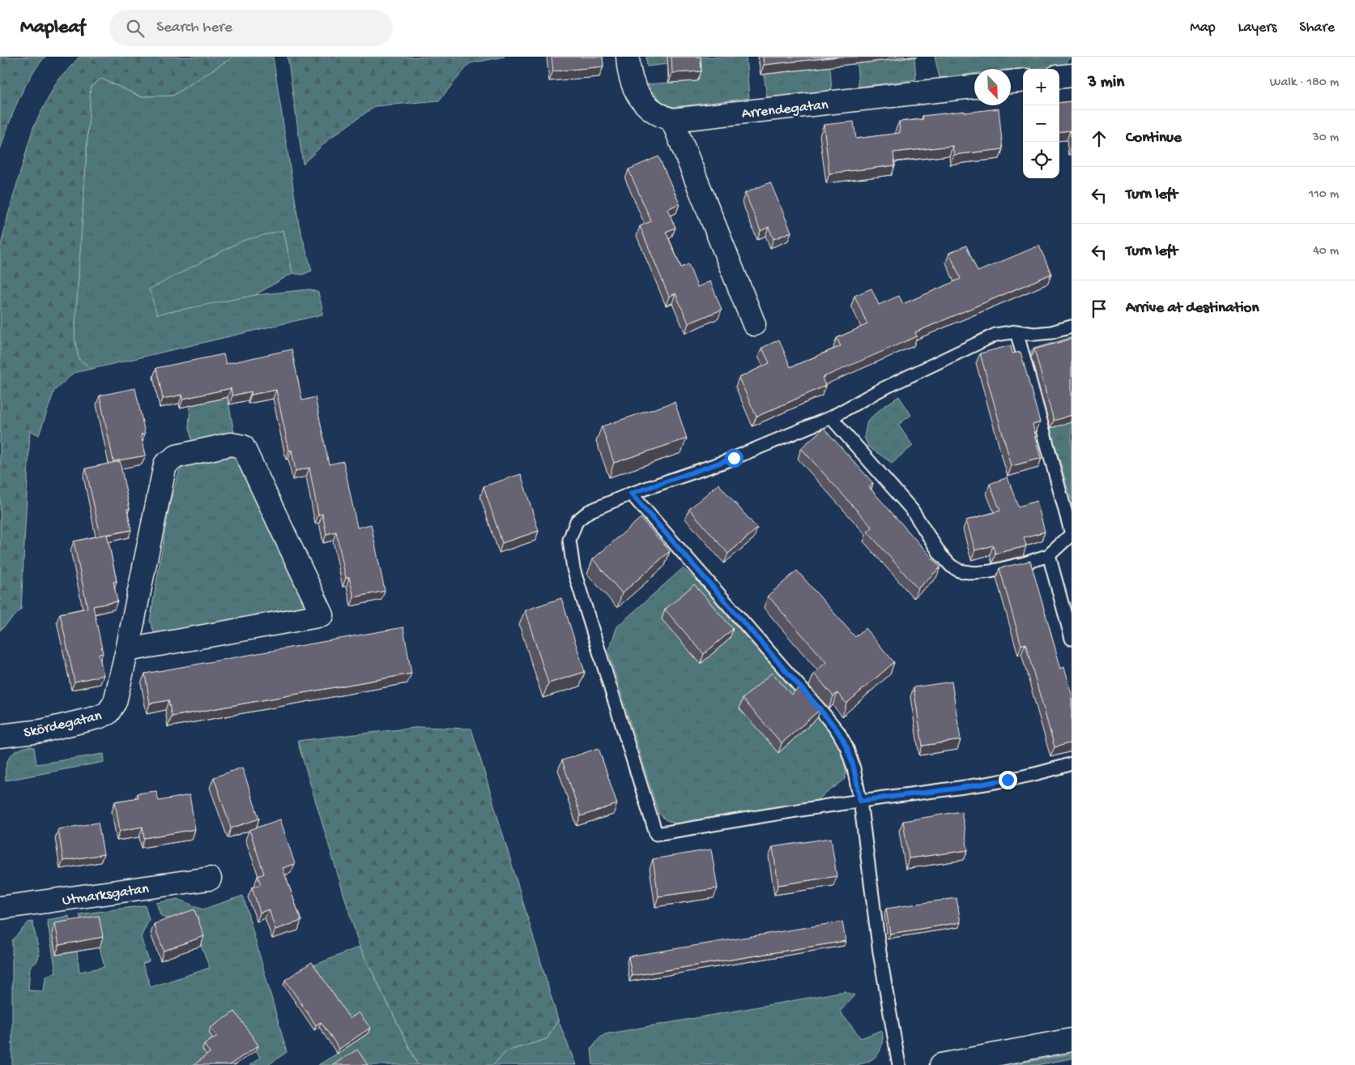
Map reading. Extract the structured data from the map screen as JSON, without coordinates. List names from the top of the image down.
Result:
{
  "streets": {
    "street": ["Arrendegatan", "Skördegatan", "Utmarksgatan"]
  },
  "north": "bottom right",
  "page": {
    "header": "Mapleaf",
    "search": "Search here",
    "nav": ["Map", "Layers", "Share"],
    "heading": ["3 min", "Walk · 180 m"],
    "map_buttons": ["+", "−"],
    "list": [
      ["Continue", "30 m"],
      ["Turn left", "110 m"],
      ["Turn left", "40 m"],
      "Arrive at destination"
    ]
  }
}
